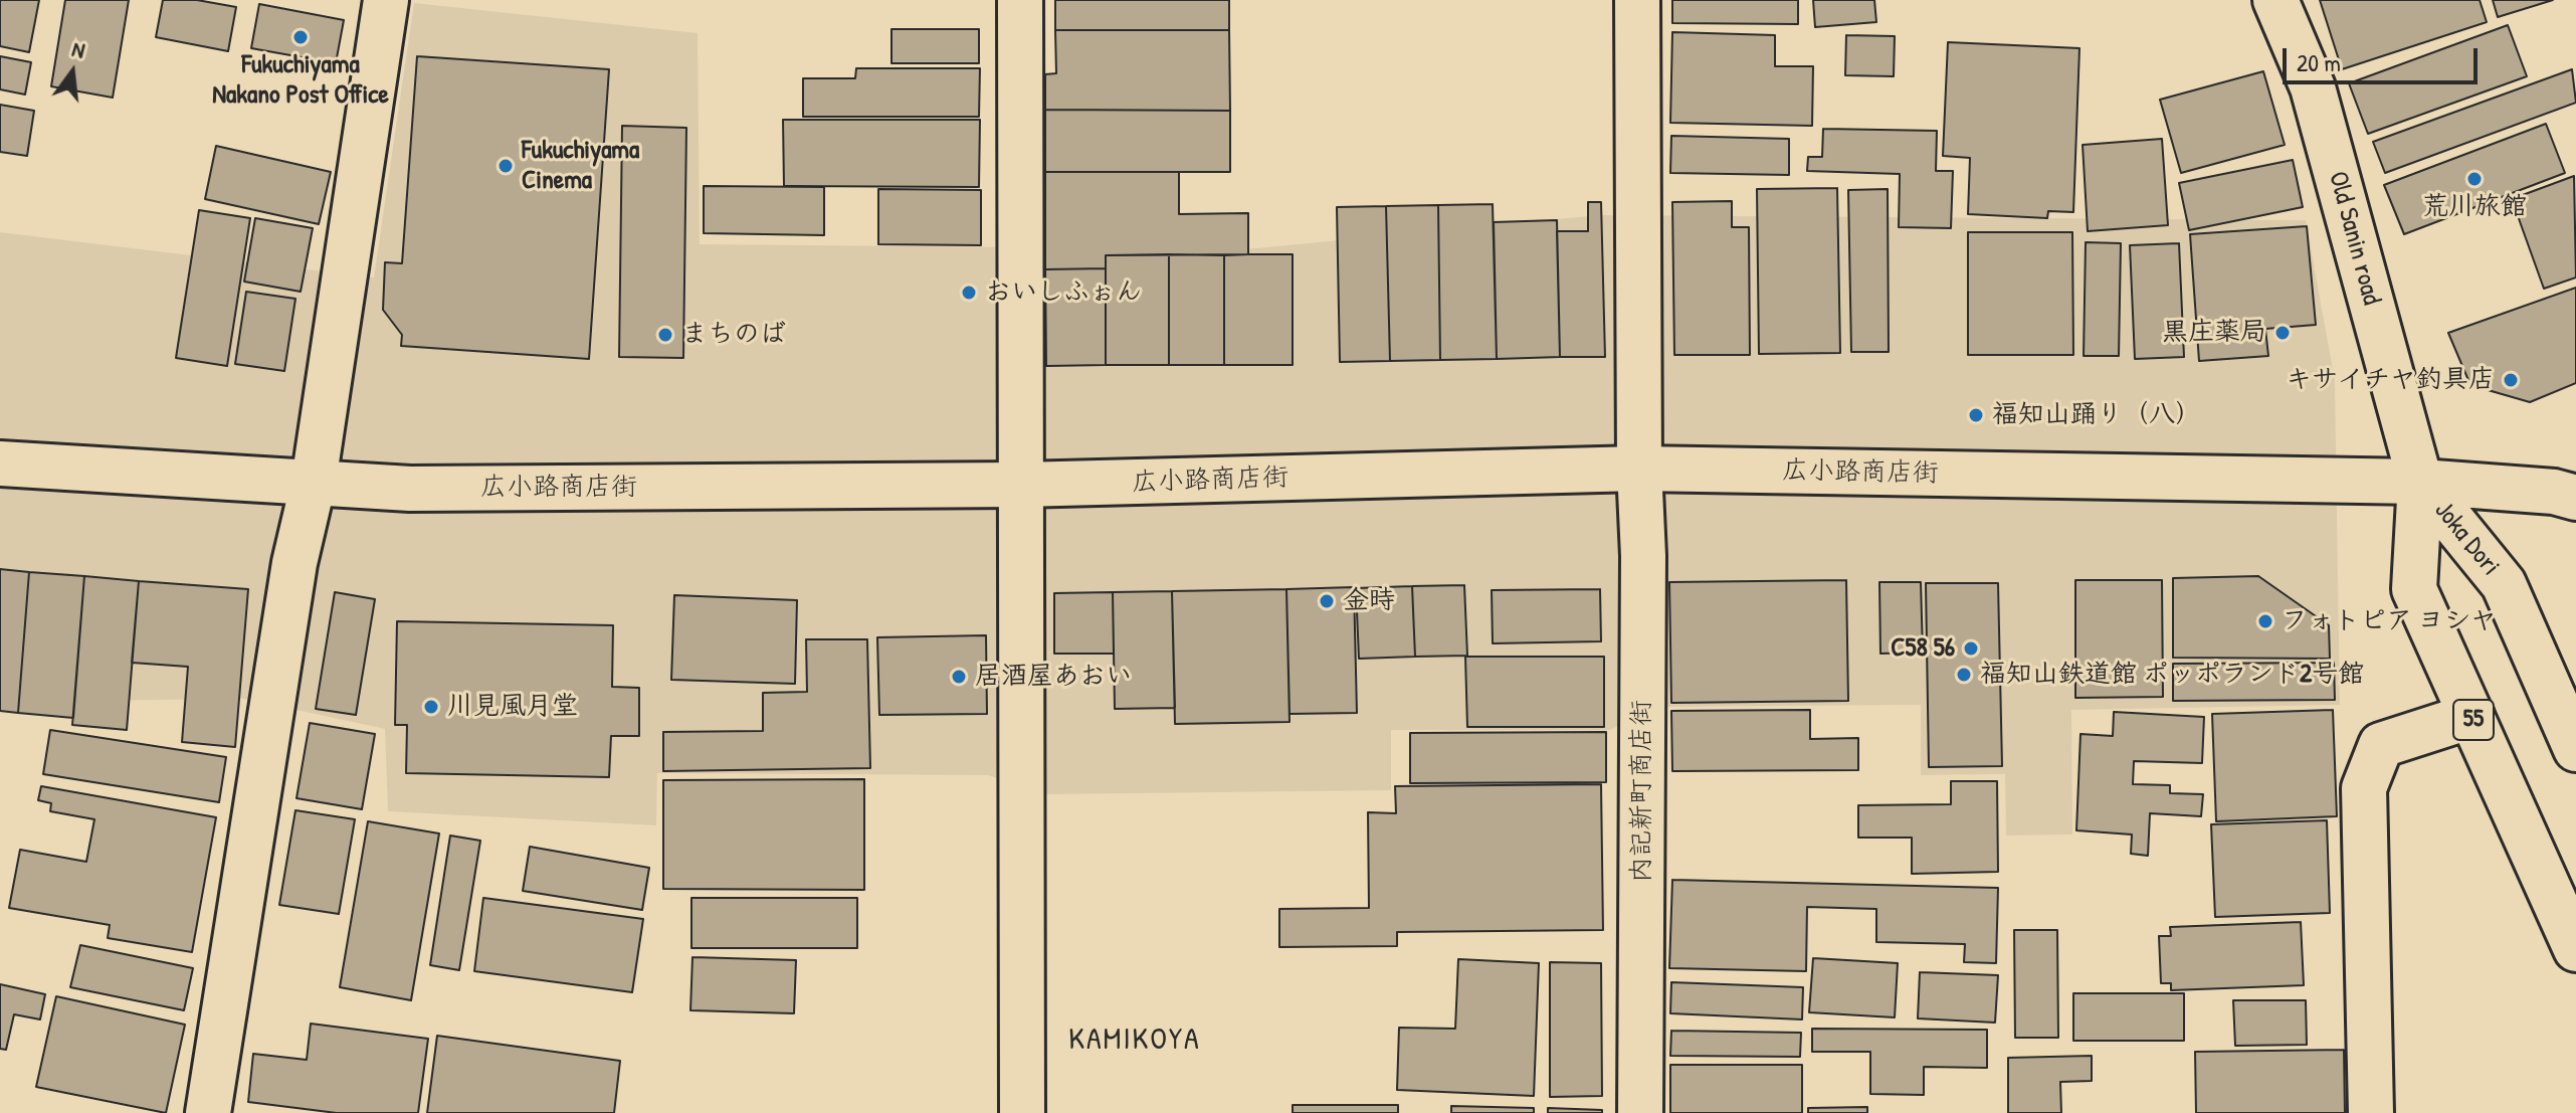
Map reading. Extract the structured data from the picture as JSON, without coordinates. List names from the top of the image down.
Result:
{
  "streets": {
    "street": [
      "Old Sanin road",
      "広小路商店街",
      "Joka Dori",
      "55",
      "内記新町商店街"
    ]
  },
  "crossings": [
    ["Old Sanin road", "広小路商店街"],
    ["Old Sanin road", "Joka Dori"],
    ["広小路商店街", "Joka Dori"],
    ["広小路商店街", "内記新町商店街"]
  ],
  "districts": ["KAMIKOYA"],
  "places": [
    "Fukuchiyama Nakano Post Office",
    "Fukuchiyama Cinema",
    "荒川旅館",
    "おいしふぉん",
    "黒庄薬局",
    "まちのば",
    "キサイチヤ釣具店",
    "福知山踊り（八）",
    "金時",
    "フォトピア ヨシヤ",
    "C58 56",
    "福知山鉄道館 ポッポランド2号館",
    "居酒屋あおい",
    "川見風月堂"
  ],
  "scale_bar": "20 m",
  "north": "top"
}
